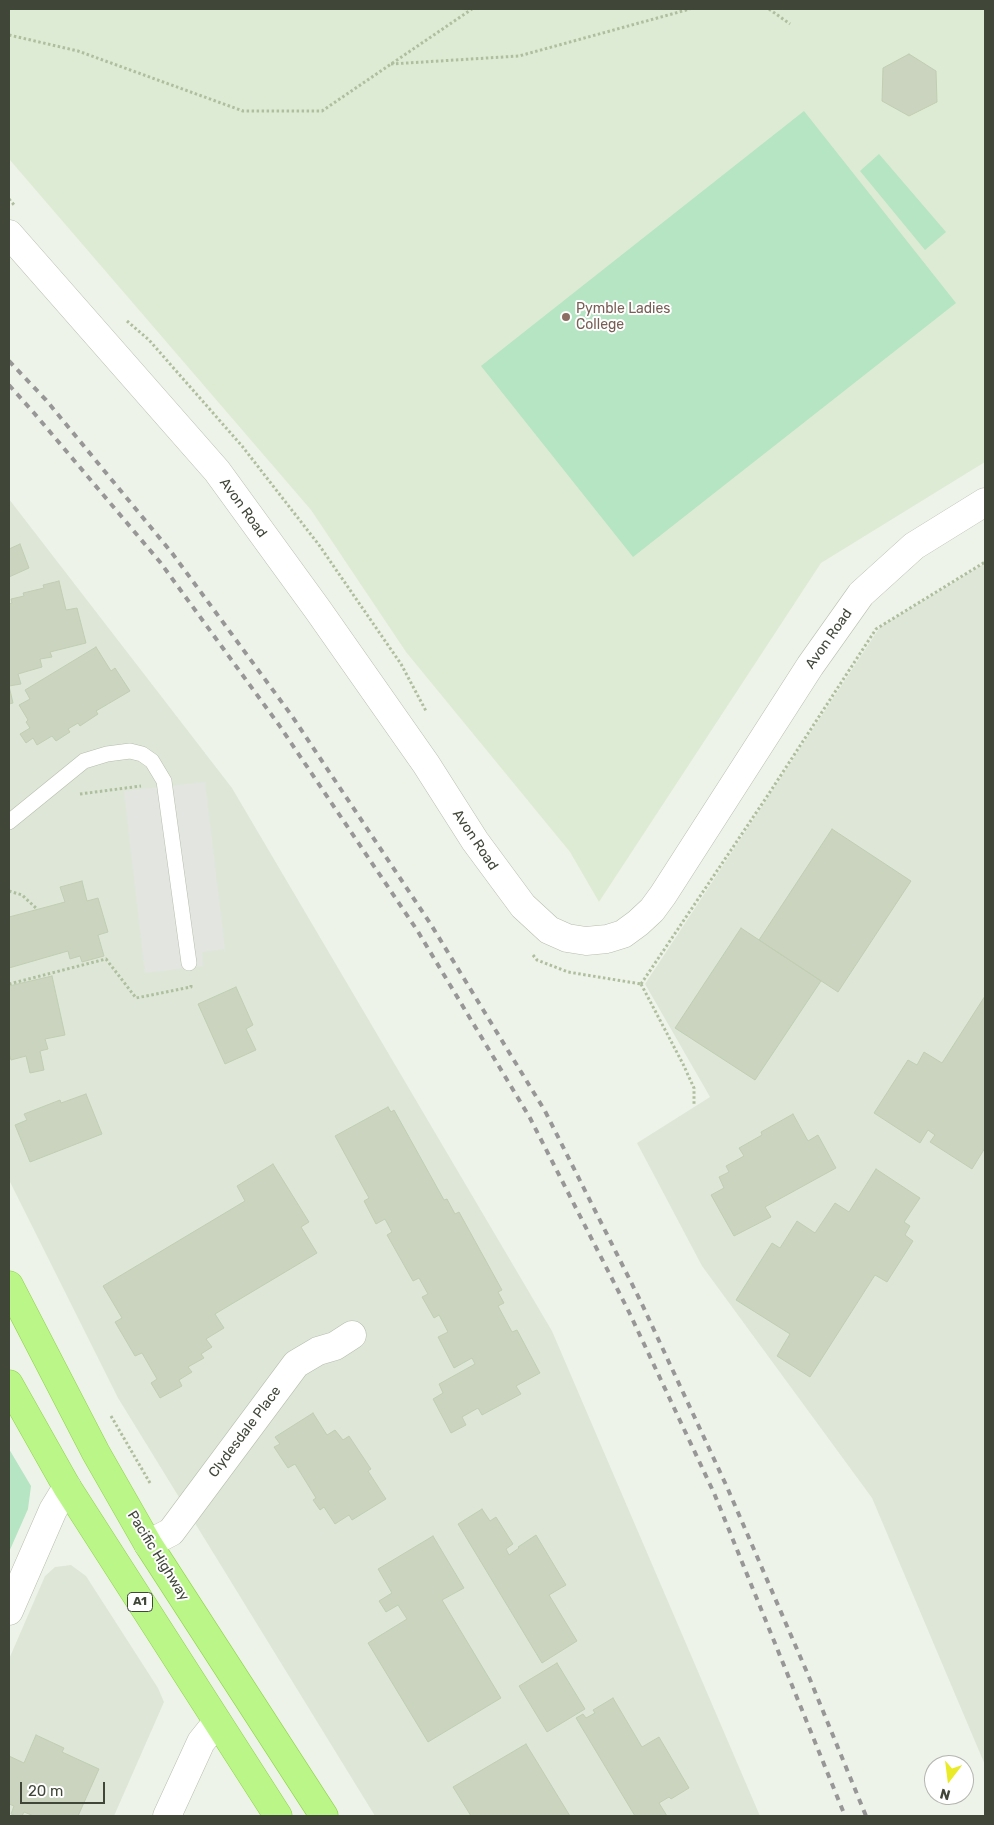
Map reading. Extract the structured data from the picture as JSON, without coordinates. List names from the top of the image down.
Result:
{
  "streets": {
    "highway": ["Pacific Highway", "A1"],
    "street": ["Avon Road", "Clydesdale Place"]
  },
  "crossings": [
    ["Clydesdale Place", "Pacific Highway"]
  ],
  "places": ["Pymble Ladies College"],
  "scale_bar": "20 m",
  "north": "bottom"
}
